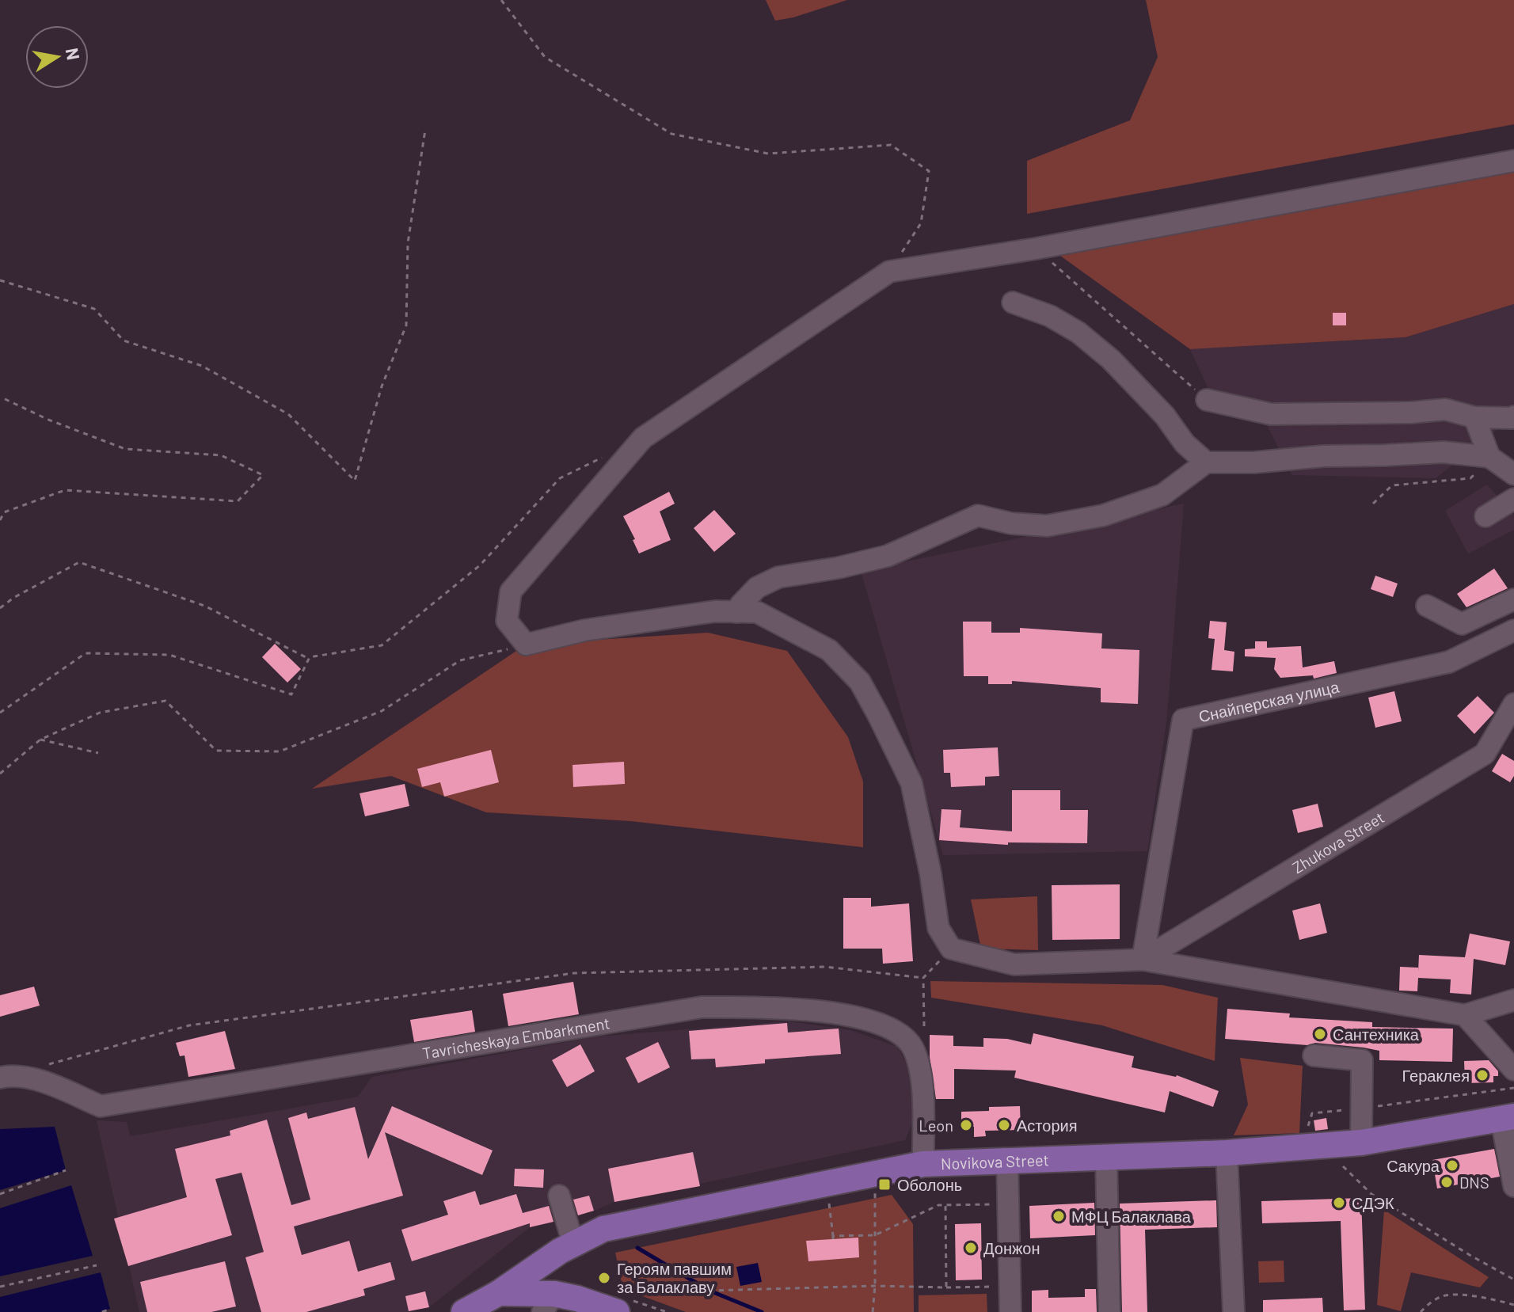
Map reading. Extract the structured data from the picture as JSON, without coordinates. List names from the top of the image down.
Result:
{
  "streets": {
    "main road": ["Novikova Street"],
    "street": ["Снайперская улица", "Zhukova Street", "Tavricheskaya Embarkment"]
  },
  "crossings": [
    ["Снайперская улица", "Zhukova Street"],
    ["Tavricheskaya Embarkment", "Novikova Street"]
  ],
  "places": {
    "other": [
      "Сантехника",
      "Гераклея",
      "Leon",
      "Астория",
      "Сакура",
      "DNS",
      "СДЭК",
      "МФЦ Балаклава",
      "Донжон",
      "Героям павшим за Балаклаву"
    ],
    "transit": ["Оболонь"]
  },
  "north": "right"
}
